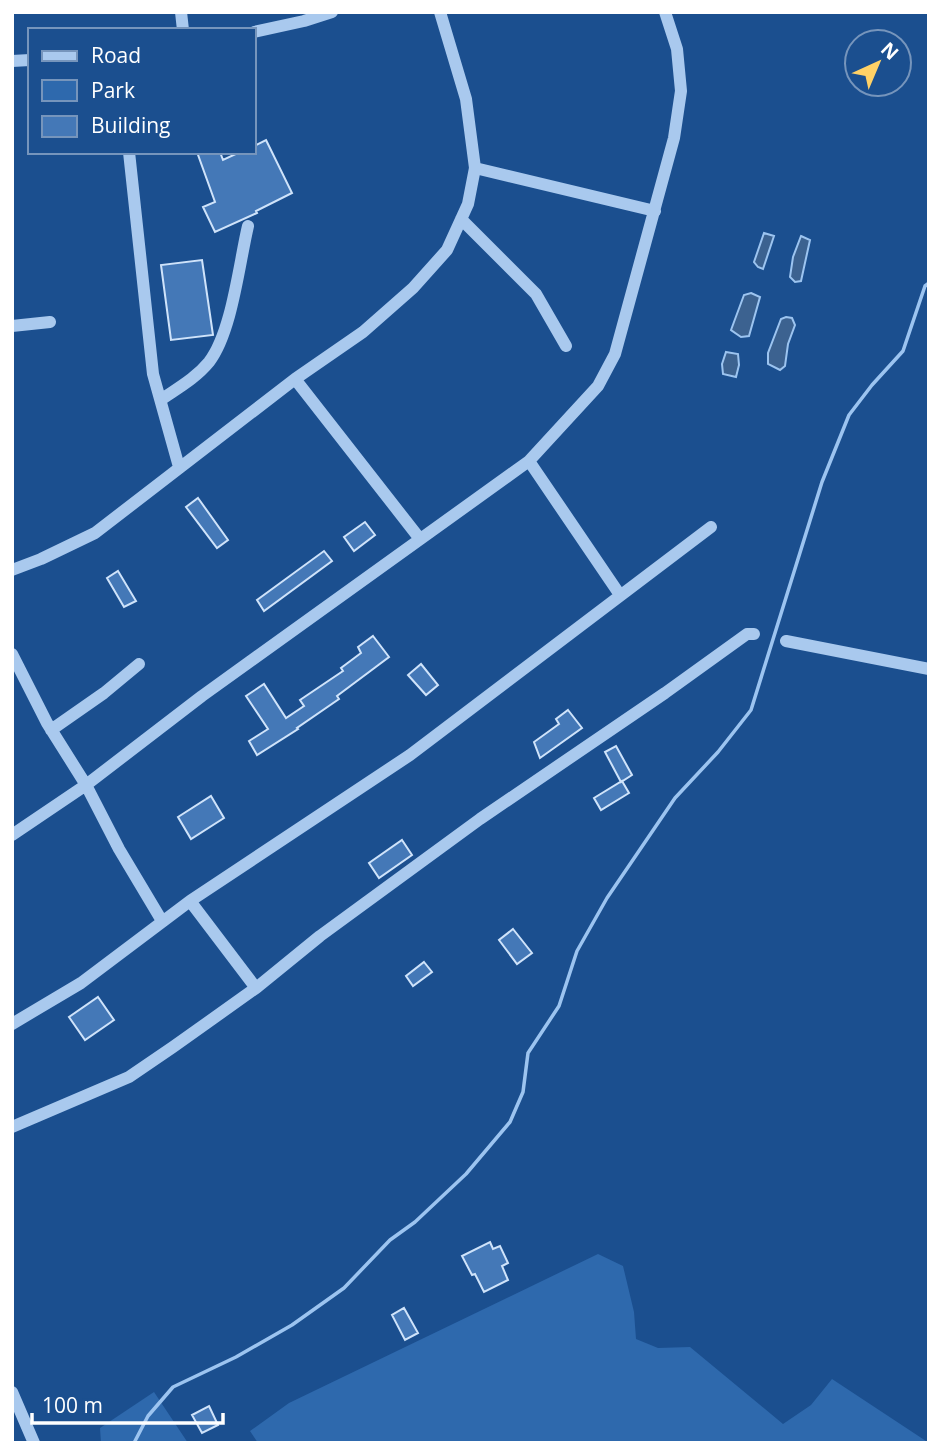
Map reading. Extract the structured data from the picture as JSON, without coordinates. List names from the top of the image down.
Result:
{
  "legend": ["Road", "Park", "Building"],
  "scale_bar": "100 m",
  "north": "top right"
}
